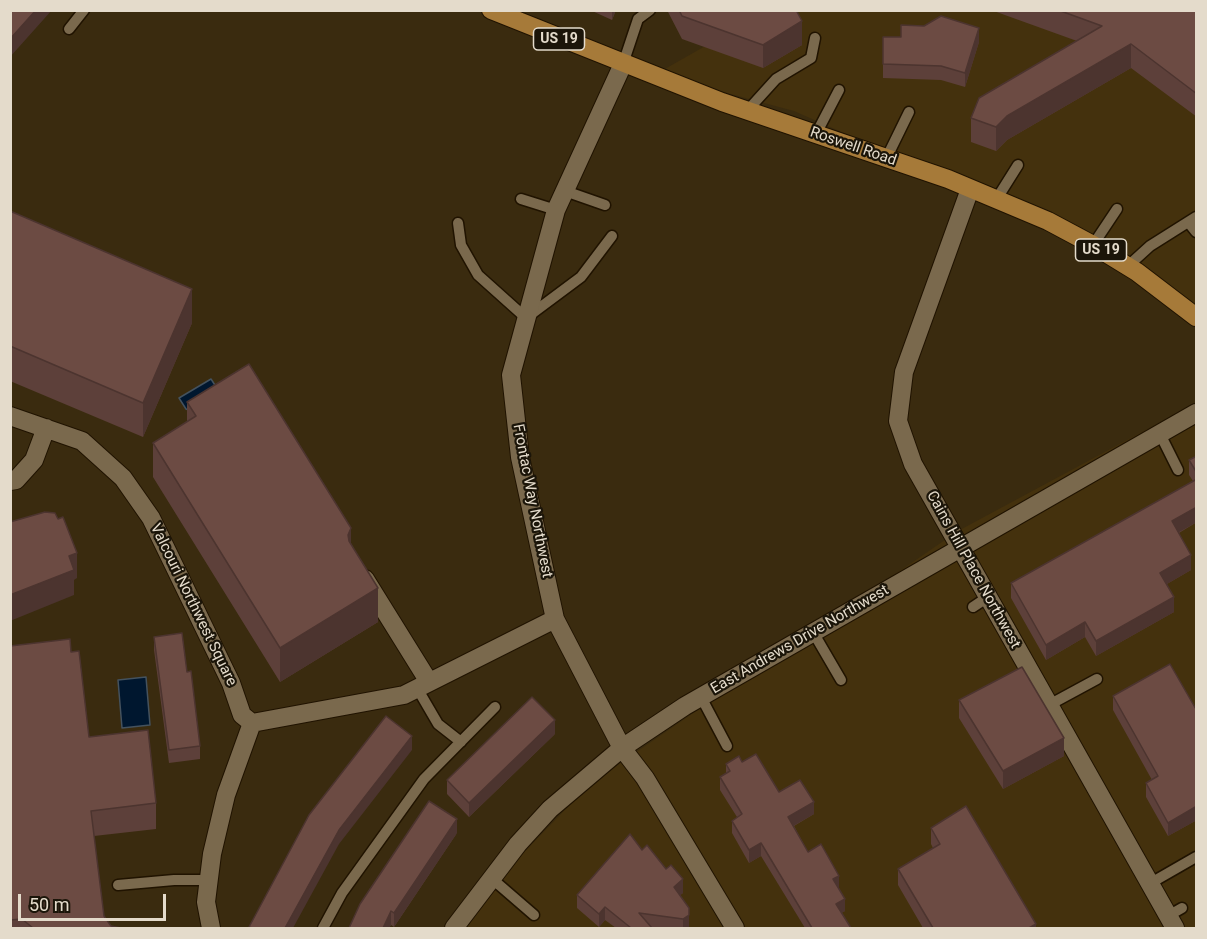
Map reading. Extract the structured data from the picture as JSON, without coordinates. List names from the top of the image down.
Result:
{
  "streets": {
    "main road": ["US 19", "Roswell Road"],
    "street": [
      "Frontac Way Northwest",
      "Cains Hill Place Northwest",
      "Valcouri Northwest Square",
      "East Andrews Drive Northwest"
    ]
  },
  "crossings": [
    ["Roswell Road", "Frontac Way Northwest"],
    ["Roswell Road", "Cains Hill Place Northwest"],
    ["Frontac Way Northwest", "East Andrews Drive Northwest"],
    ["Cains Hill Place Northwest", "East Andrews Drive Northwest"]
  ],
  "scale_bar": "50 m"
}
